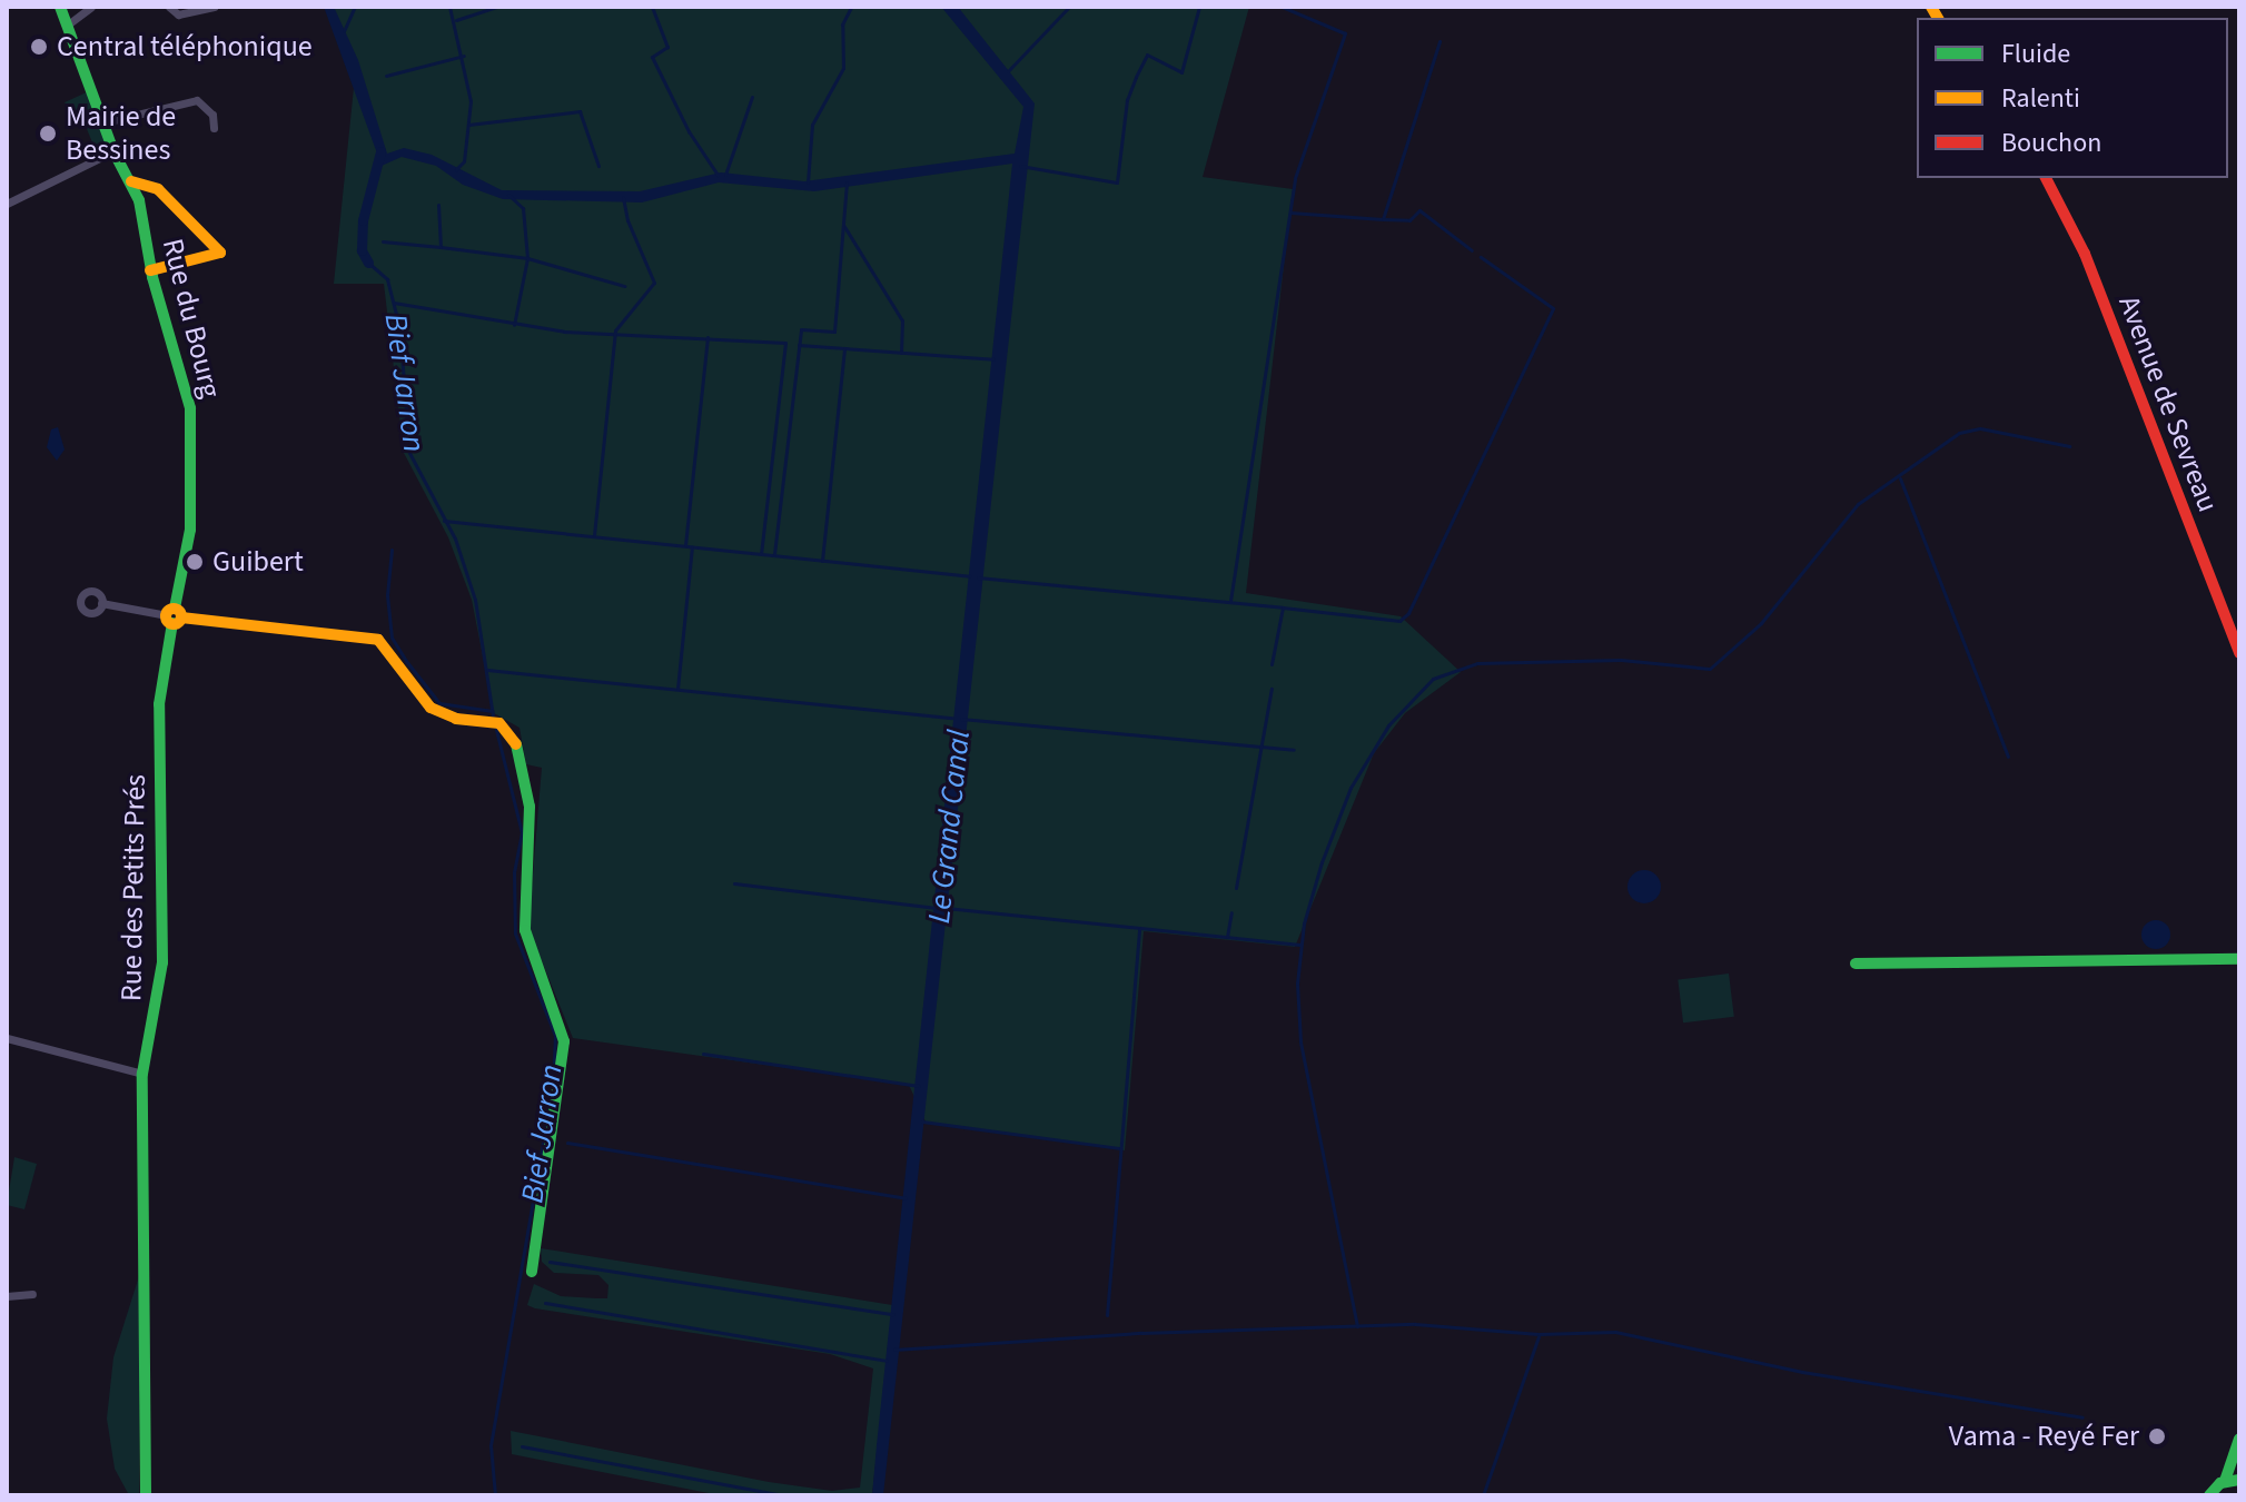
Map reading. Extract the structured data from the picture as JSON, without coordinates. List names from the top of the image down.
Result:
{
  "streets": {
    "street": ["Rue du Bourg", "Avenue de Sevreau", "Rue des Petits Prés"]
  },
  "crossings": [
    ["Rue du Bourg", "Rue des Petits Prés"]
  ],
  "water": ["Bief Jarron", "Le Grand Canal"],
  "places": [
    "Central téléphonique",
    "Mairie de Bessines",
    "Guibert",
    "Vama - Reyé Fer"
  ],
  "legend": ["Fluide", "Ralenti", "Bouchon"]
}
